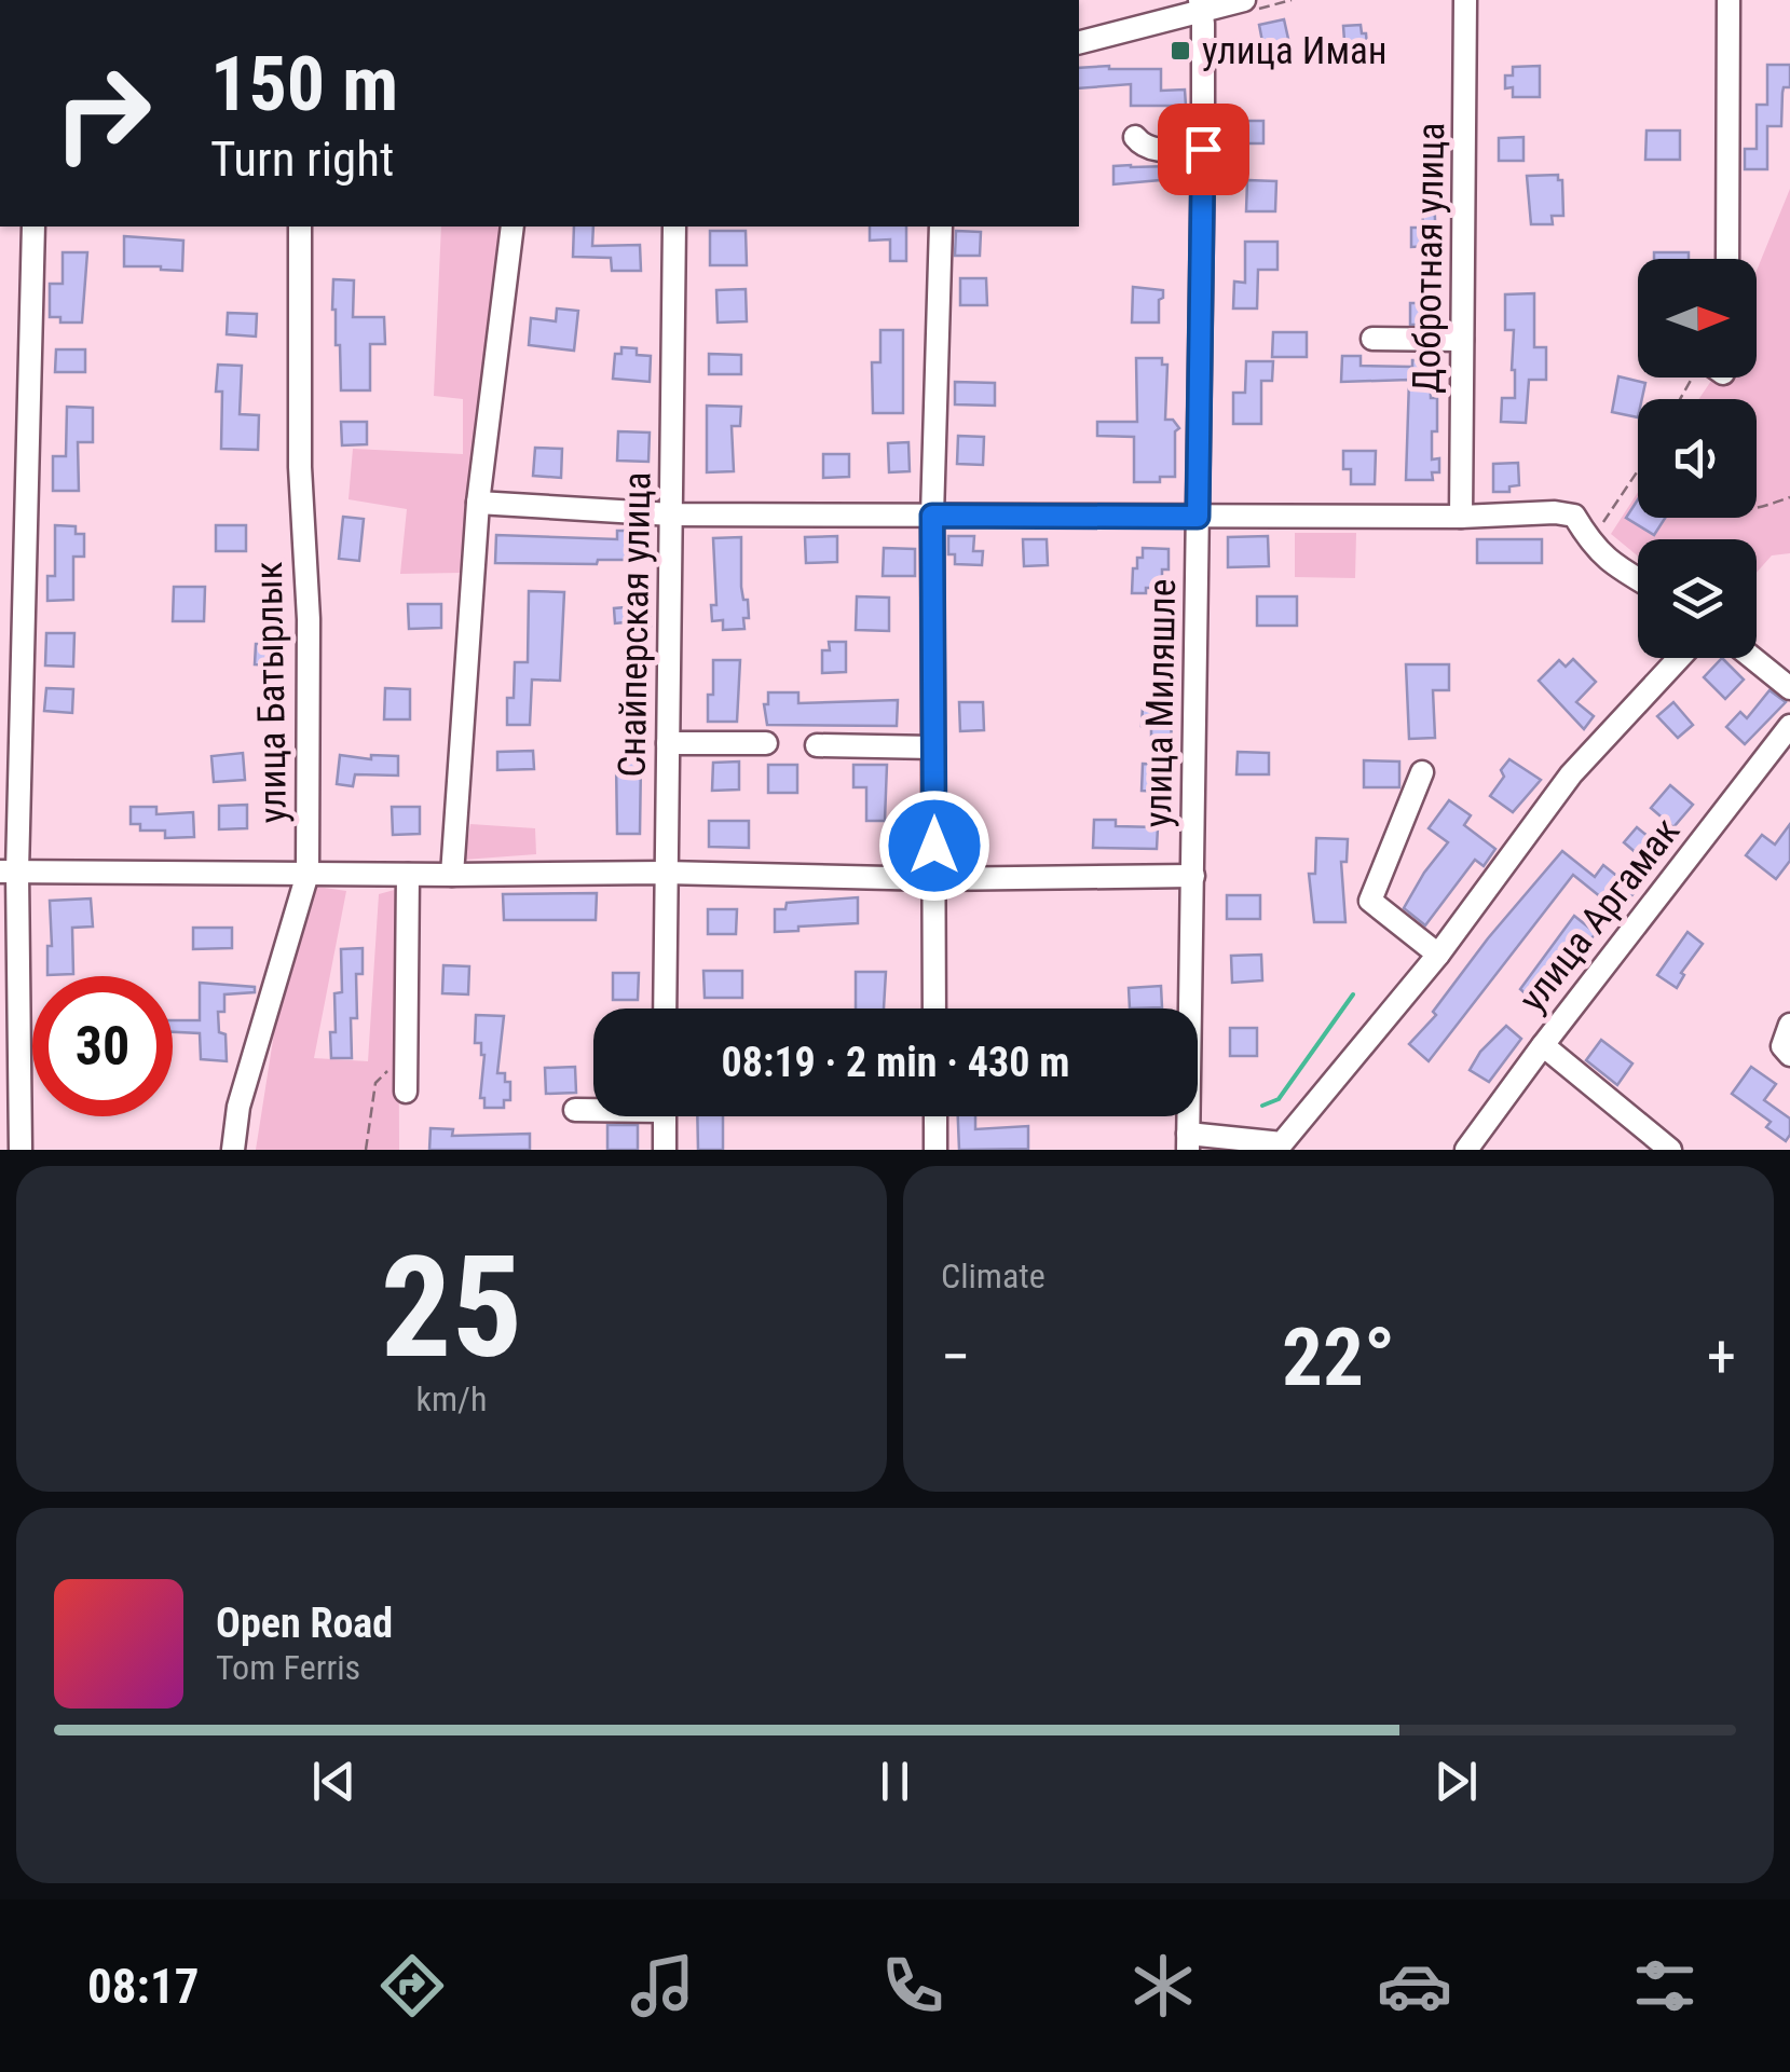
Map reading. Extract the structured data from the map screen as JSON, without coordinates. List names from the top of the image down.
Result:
{
  "streets": {
    "street": [
      "Добротная улица",
      "Снайперская улица",
      "улица Батырлык",
      "улица Миляшле",
      "улица Аргамак"
    ]
  },
  "places": {
    "transit": ["улица Иман"]
  },
  "north": "right",
  "page": {
    "turn": ["150 m", "Turn right"],
    "limit": "30",
    "trip": "08:19 · 2 min · 430 m",
    "tile": [
      ["25", "km/h"],
      "Climate"
    ],
    "heat": ["−", "22°", "+"],
    "song": ["Open Road", "Tom Ferris"],
    "tabs": "08:17"
  }
}
